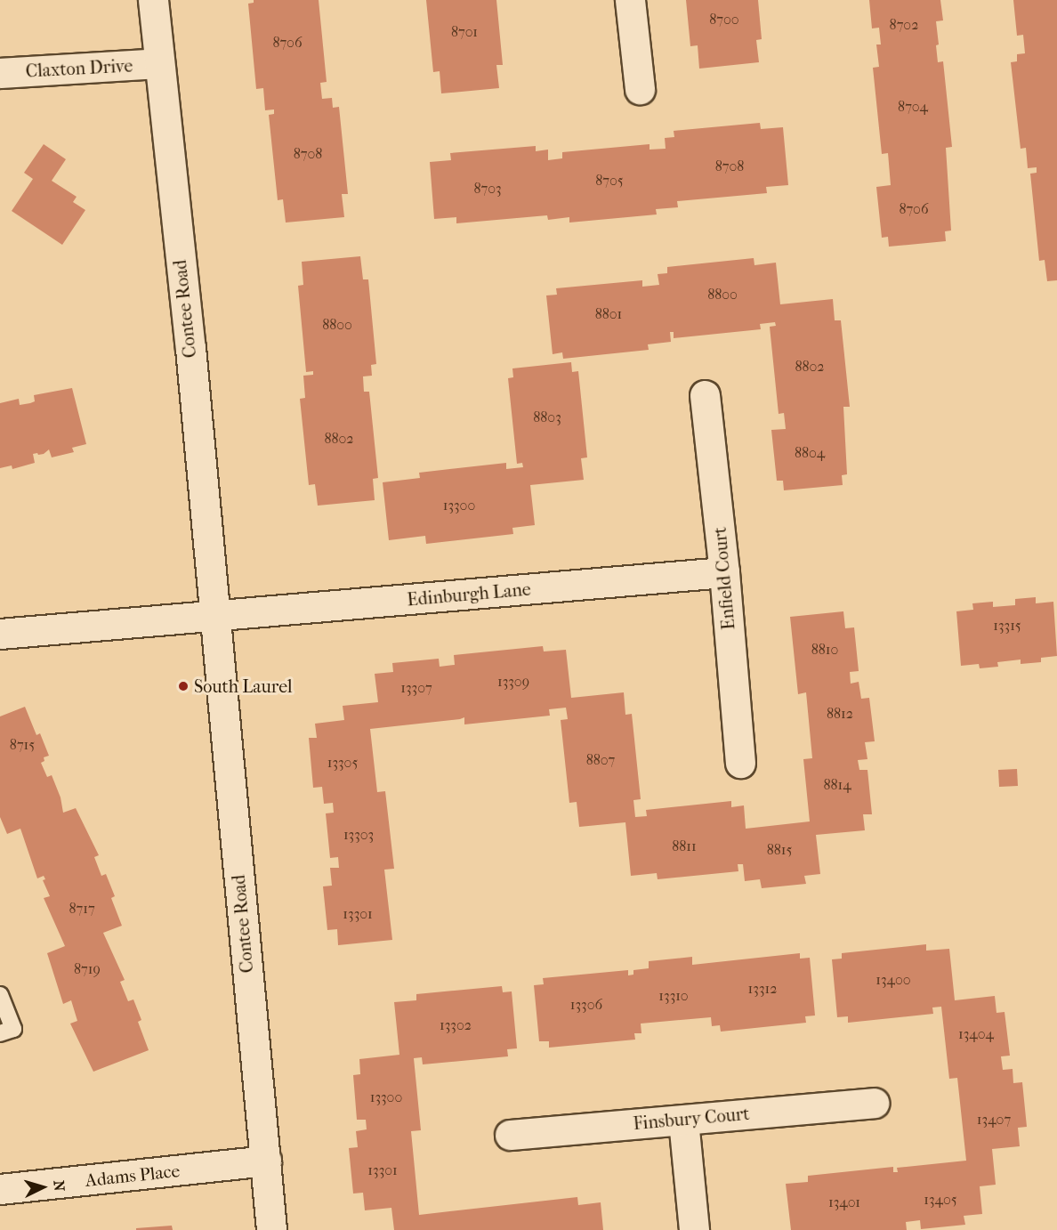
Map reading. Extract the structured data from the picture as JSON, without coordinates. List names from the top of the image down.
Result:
{
  "streets": {
    "street": [
      "Claxton Drive",
      "Contee Road",
      "Enfield Court",
      "Edinburgh Lane",
      "Finsbury Court",
      "Adams Place"
    ]
  },
  "crossings": [
    ["Claxton Drive", "Contee Road"],
    ["Contee Road", "Edinburgh Lane"],
    ["Contee Road", "Adams Place"],
    ["Enfield Court", "Edinburgh Lane"]
  ],
  "places": ["South Laurel"],
  "house_numbers": [
    "8700",
    "8702",
    "8701",
    "8706",
    "8704",
    "8708",
    "8708",
    "8705",
    "8703",
    "8706",
    "8800",
    "8801",
    "8800",
    "8802",
    "8803",
    "8802",
    "8804",
    "13300",
    "13315",
    "8810",
    "13309",
    "13307",
    "8812",
    "8715",
    "8807",
    "13305",
    "8814",
    "13303",
    "8811",
    "8815",
    "8717",
    "13301",
    "8719",
    "13400",
    "13312",
    "13310",
    "13306",
    "13302",
    "13404",
    "13300",
    "13407",
    "13301",
    "13405",
    "13401"
  ],
  "north": "right"
}
